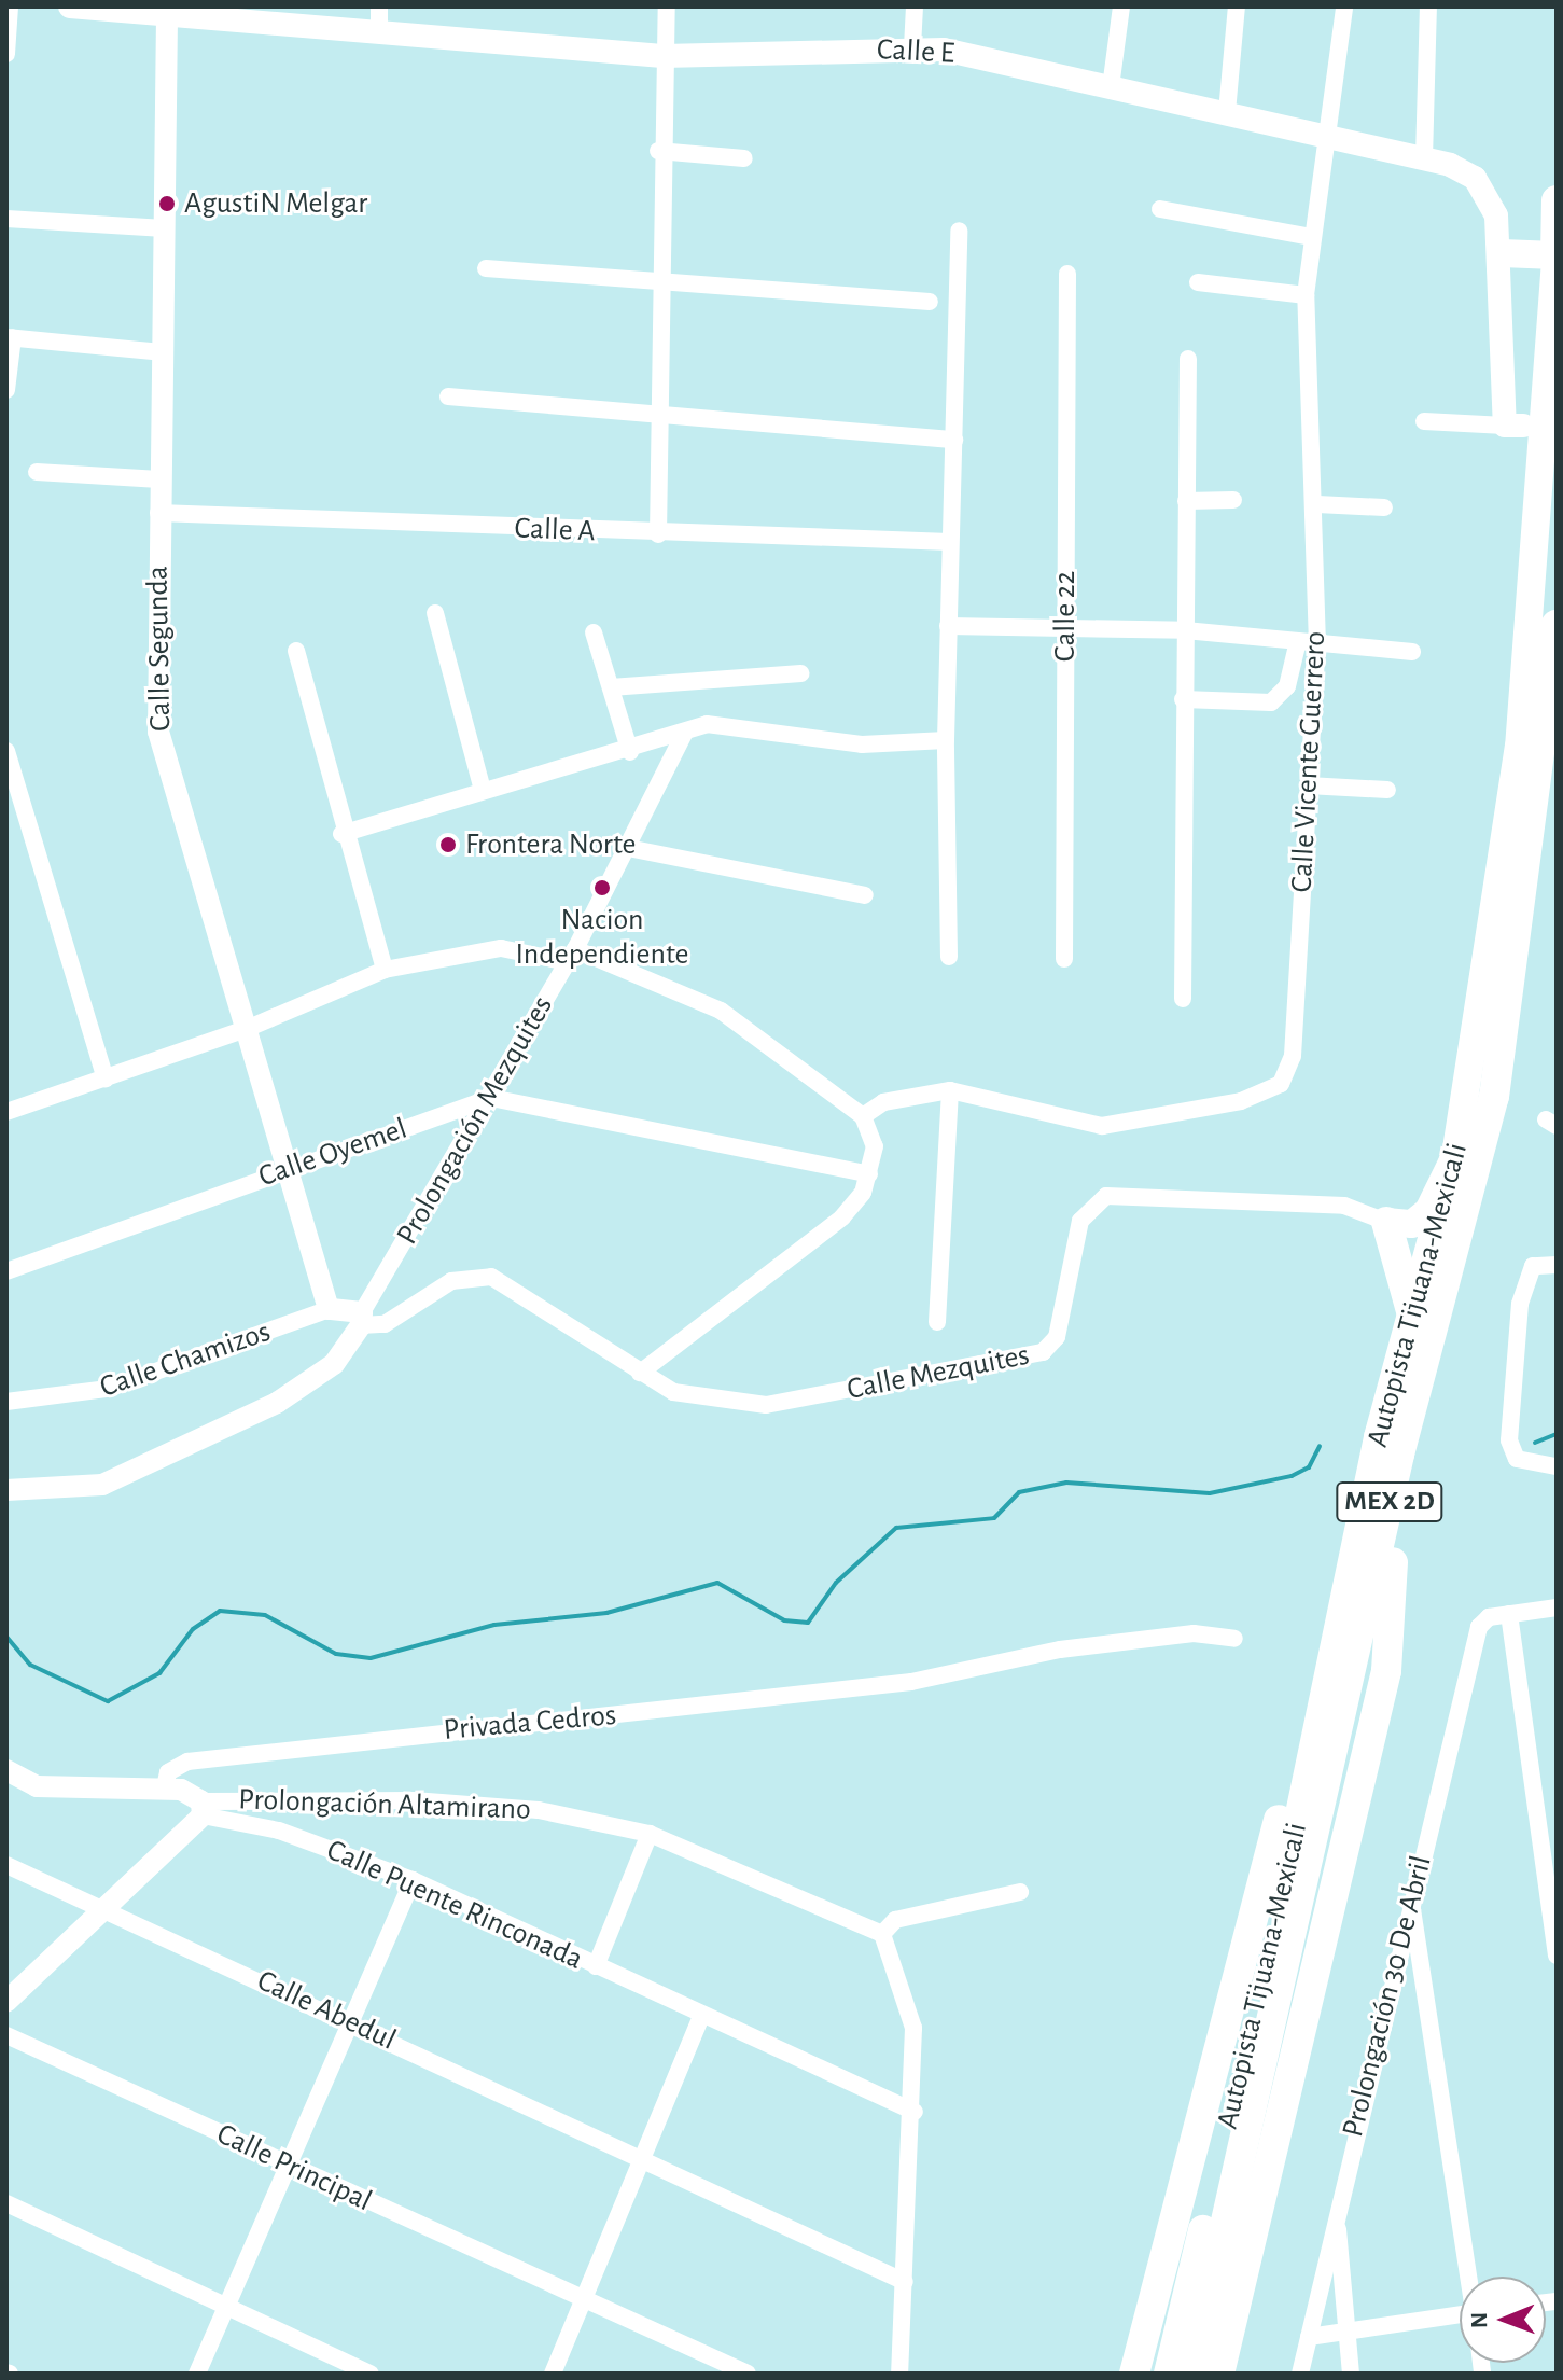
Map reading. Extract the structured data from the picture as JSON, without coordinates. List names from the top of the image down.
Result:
{
  "streets": {
    "highway": ["Autopista Tijuana-Mexicali", "MEX 2D"],
    "main road": ["Calle E"],
    "street": [
      "Calle A",
      "Calle 22",
      "Calle Segunda",
      "Calle Vicente Guerrero",
      "Prolongación Mezquites",
      "Calle Oyemel",
      "Calle Chamizos",
      "Calle Mezquites",
      "Privada Cedros",
      "Prolongación Altamirano",
      "Calle Puente Rinconada",
      "Prolongación 30 De Abril",
      "Calle Abedul",
      "Calle Principal"
    ]
  },
  "crossings": [
    ["Calle E", "Calle Segunda"],
    ["Calle E", "Calle Vicente Guerrero"],
    ["Calle A", "Calle Segunda"],
    ["Calle Segunda", "Calle Oyemel"],
    ["Calle Segunda", "Calle Chamizos"],
    ["Prolongación Mezquites", "Calle Oyemel"],
    ["Prolongación Mezquites", "Calle Chamizos"],
    ["Prolongación Mezquites", "Calle Mezquites"],
    ["Calle Chamizos", "Calle Mezquites"],
    ["Privada Cedros", "Calle Puente Rinconada"],
    ["Prolongación Altamirano", "Calle Puente Rinconada"],
    ["Prolongación Altamirano", "Calle Abedul"]
  ],
  "places": ["AgustiN Melgar", "Frontera Norte", "Nacion Independiente"],
  "north": "left"
}
